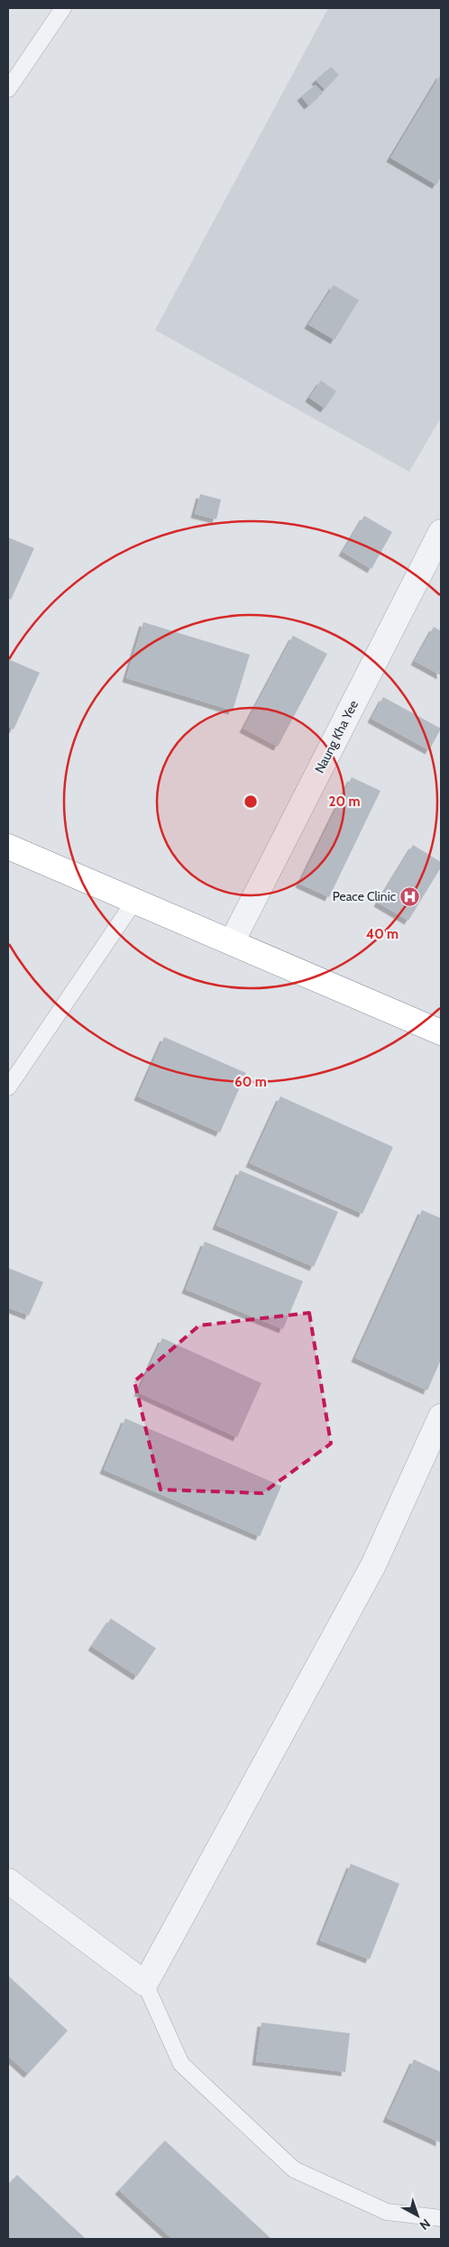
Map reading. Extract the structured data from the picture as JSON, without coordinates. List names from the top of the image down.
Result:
{
  "streets": {
    "street": ["Naung Kha Yee"]
  },
  "places": {
    "hospital": ["Peace Clinic"]
  },
  "north": "bottom right",
  "rings": ["20 m", "40 m", "60 m"]
}
